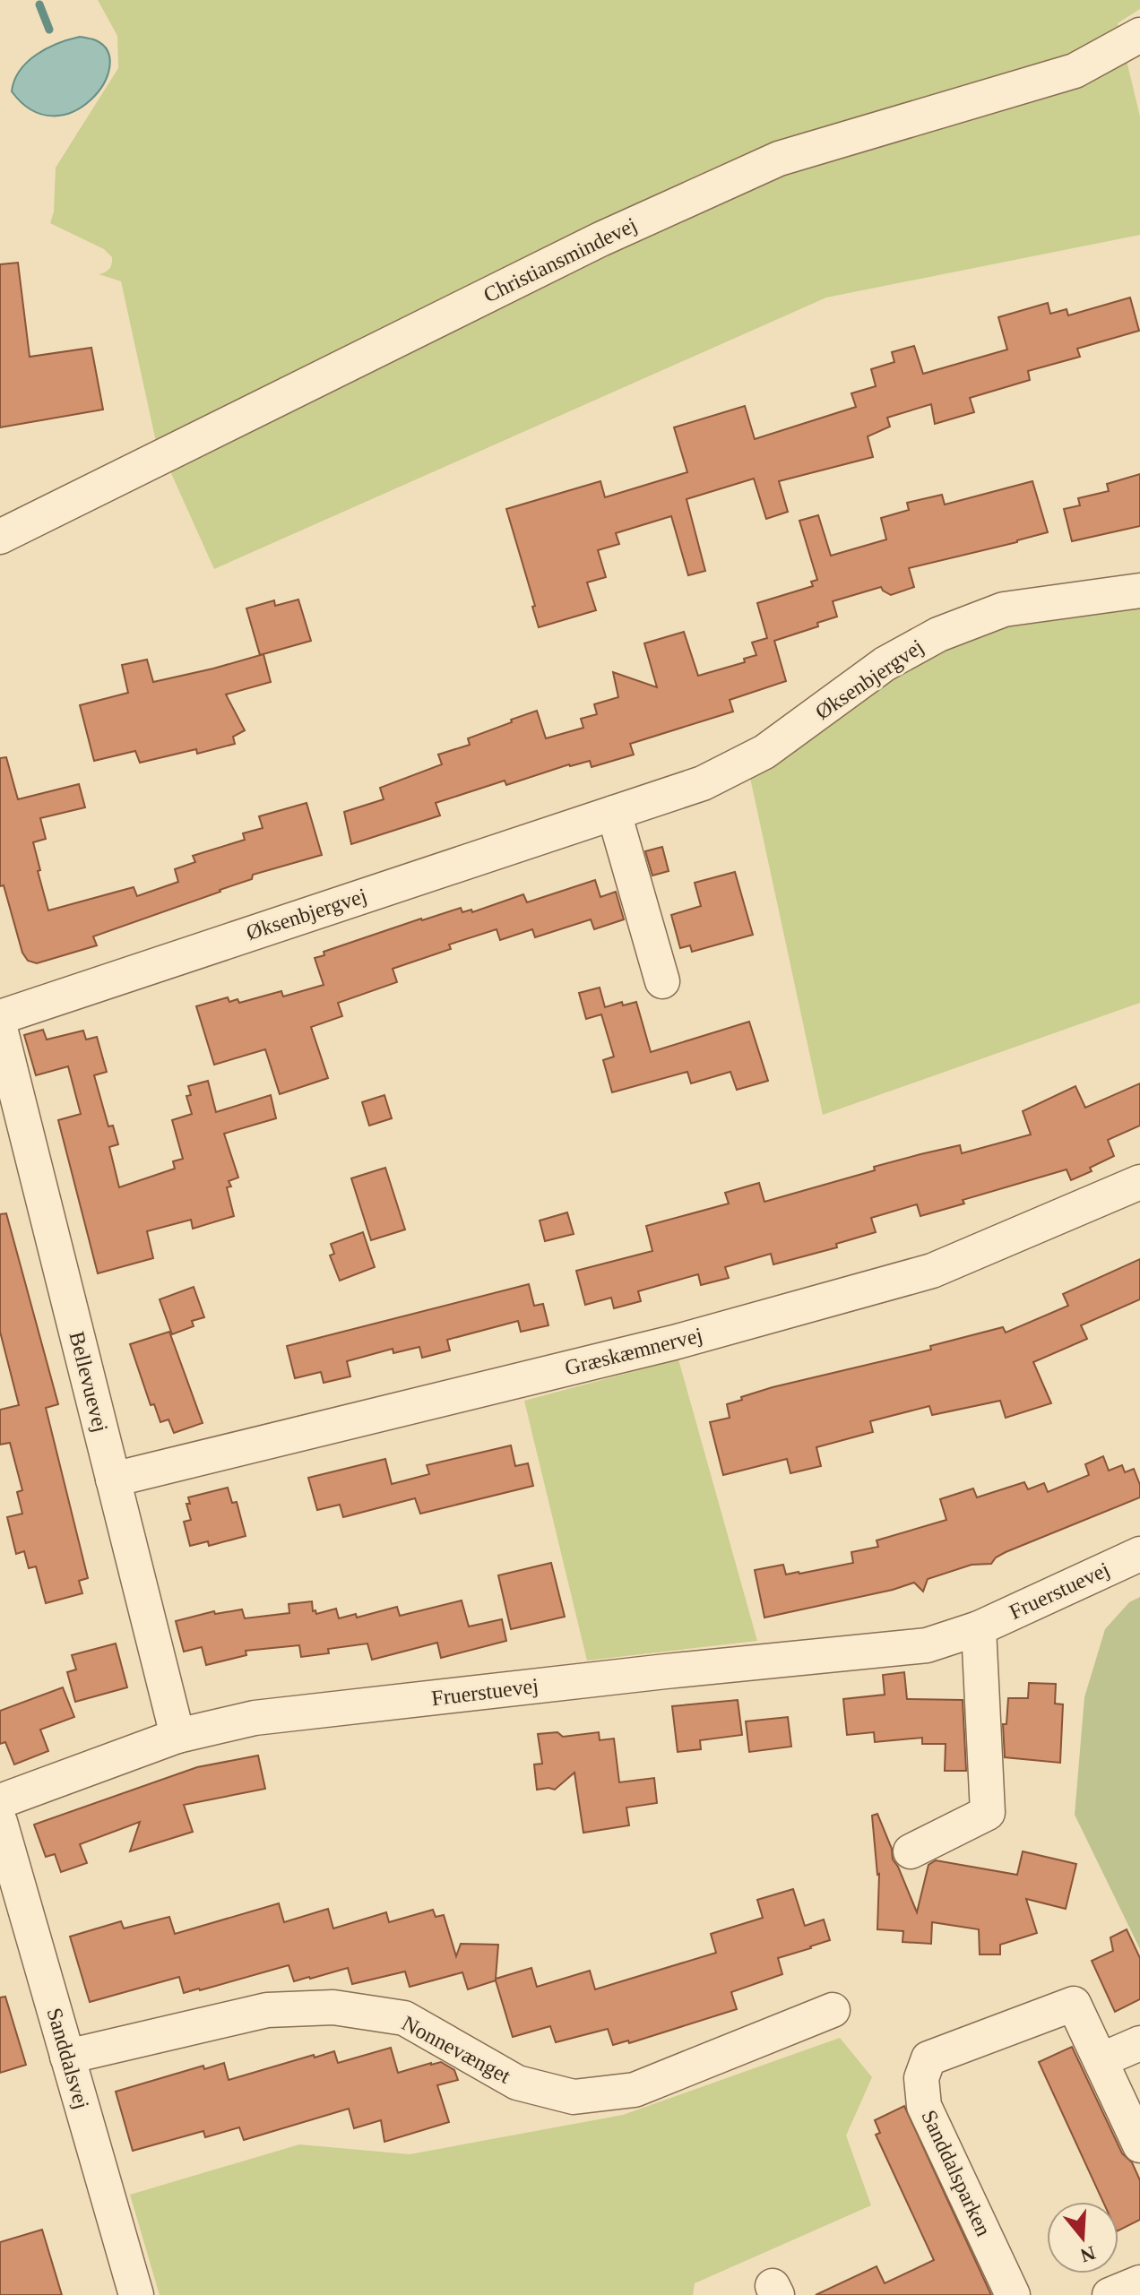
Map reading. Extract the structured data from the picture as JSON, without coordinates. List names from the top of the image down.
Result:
{
  "streets": {
    "street": [
      "Christiansmindevej",
      "Øksenbjergvej",
      "Græskæmnervej",
      "Bellevuevej",
      "Fruerstuevej",
      "Nonnevænget",
      "Sanddalsvej",
      "Sanddalsparken"
    ]
  },
  "crossings": [
    ["Græskæmnervej", "Bellevuevej"],
    ["Bellevuevej", "Fruerstuevej"],
    ["Nonnevænget", "Sanddalsvej"]
  ],
  "north": "bottom"
}
